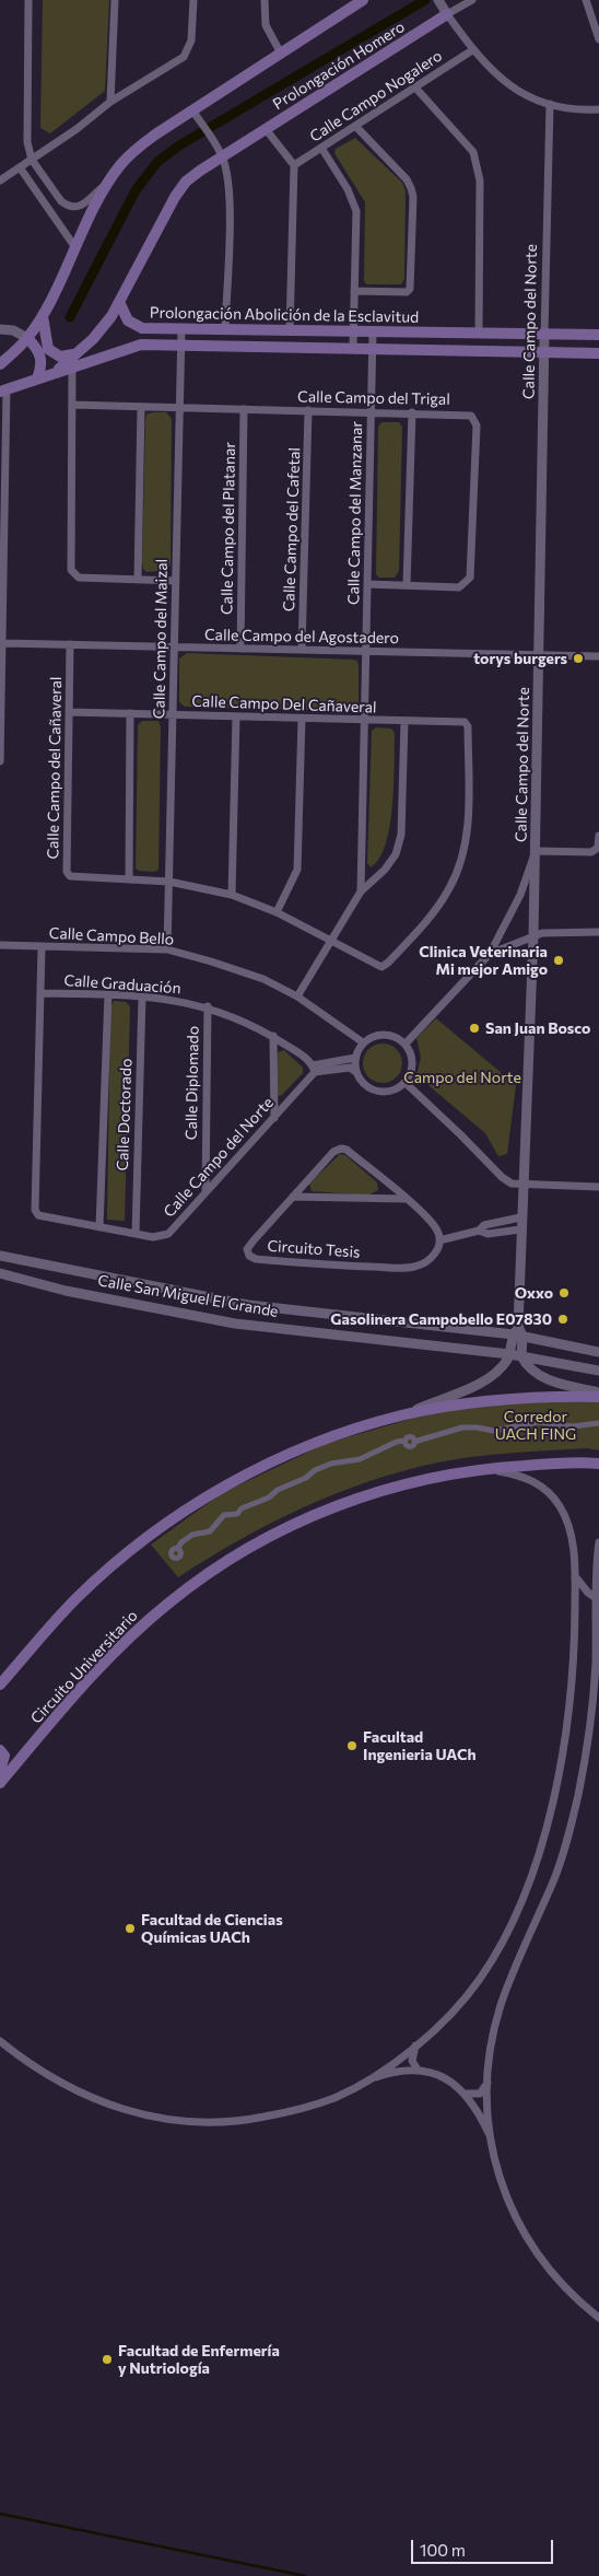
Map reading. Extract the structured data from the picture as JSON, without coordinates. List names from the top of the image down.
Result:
{
  "streets": {
    "main road": ["Prolongación Homero", "Prolongación Abolición de la Esclavitud", "Circuito Universitario"],
    "street": [
      "Calle Campo Nogalero",
      "Calle Campo del Norte",
      "Calle Campo del Trigal",
      "Calle Campo del Manzanar",
      "Calle Campo del Platanar",
      "Calle Campo del Cafetal",
      "Calle Campo del Agostadero",
      "Calle Campo del Maizal",
      "Calle Campo Del Cañaveral",
      "Calle Campo del Cañaveral",
      "Calle Campo Bello",
      "Calle Graduación",
      "Calle Diplomado",
      "Calle Doctorado",
      "Circuito Tesis",
      "Calle San Miguel El Grande"
    ]
  },
  "crossings": [
    ["Prolongación Abolición de la Esclavitud", "Calle Campo del Norte"],
    ["Prolongación Abolición de la Esclavitud", "Calle Campo del Manzanar"],
    ["Prolongación Abolición de la Esclavitud", "Calle Campo del Maizal"],
    ["Calle Campo del Norte", "Calle Campo del Agostadero"],
    ["Calle Campo del Norte", "Calle Campo Bello"],
    ["Calle Campo del Norte", "Calle Graduación"],
    ["Calle Campo del Norte", "Calle Diplomado"],
    ["Calle Campo del Norte", "Calle Doctorado"],
    ["Calle Campo del Norte", "Calle San Miguel El Grande"],
    ["Calle Campo del Trigal", "Calle Campo del Manzanar"],
    ["Calle Campo del Trigal", "Calle Campo del Platanar"],
    ["Calle Campo del Trigal", "Calle Campo del Cafetal"],
    ["Calle Campo del Trigal", "Calle Campo del Maizal"],
    ["Calle Campo del Manzanar", "Calle Campo del Agostadero"],
    ["Calle Campo del Manzanar", "Calle Campo Del Cañaveral"],
    ["Calle Campo del Platanar", "Calle Campo del Agostadero"],
    ["Calle Campo del Cafetal", "Calle Campo del Agostadero"],
    ["Calle Campo del Agostadero", "Calle Campo del Maizal"],
    ["Calle Campo del Agostadero", "Calle Campo del Cañaveral"],
    ["Calle Campo del Maizal", "Calle Campo Del Cañaveral"],
    ["Calle Campo del Maizal", "Calle Campo del Cañaveral"],
    ["Calle Campo del Maizal", "Calle Campo Bello"],
    ["Calle Campo Del Cañaveral", "Calle Campo del Cañaveral"],
    ["Calle Graduación", "Calle Diplomado"],
    ["Calle Graduación", "Calle Doctorado"]
  ],
  "parks": ["Campo del Norte", "Corredor UACH FING"],
  "places": [
    "torys burgers",
    "Clinica Veterinaria Mi mejor Amigo",
    "San Juan Bosco",
    "Oxxo",
    "Gasolinera Campobello E07830",
    "Facultad Ingenieria UACh",
    "Facultad de Ciencias Químicas UACh",
    "Facultad de Enfermería y Nutriología"
  ],
  "scale_bar": "100 m"
}
